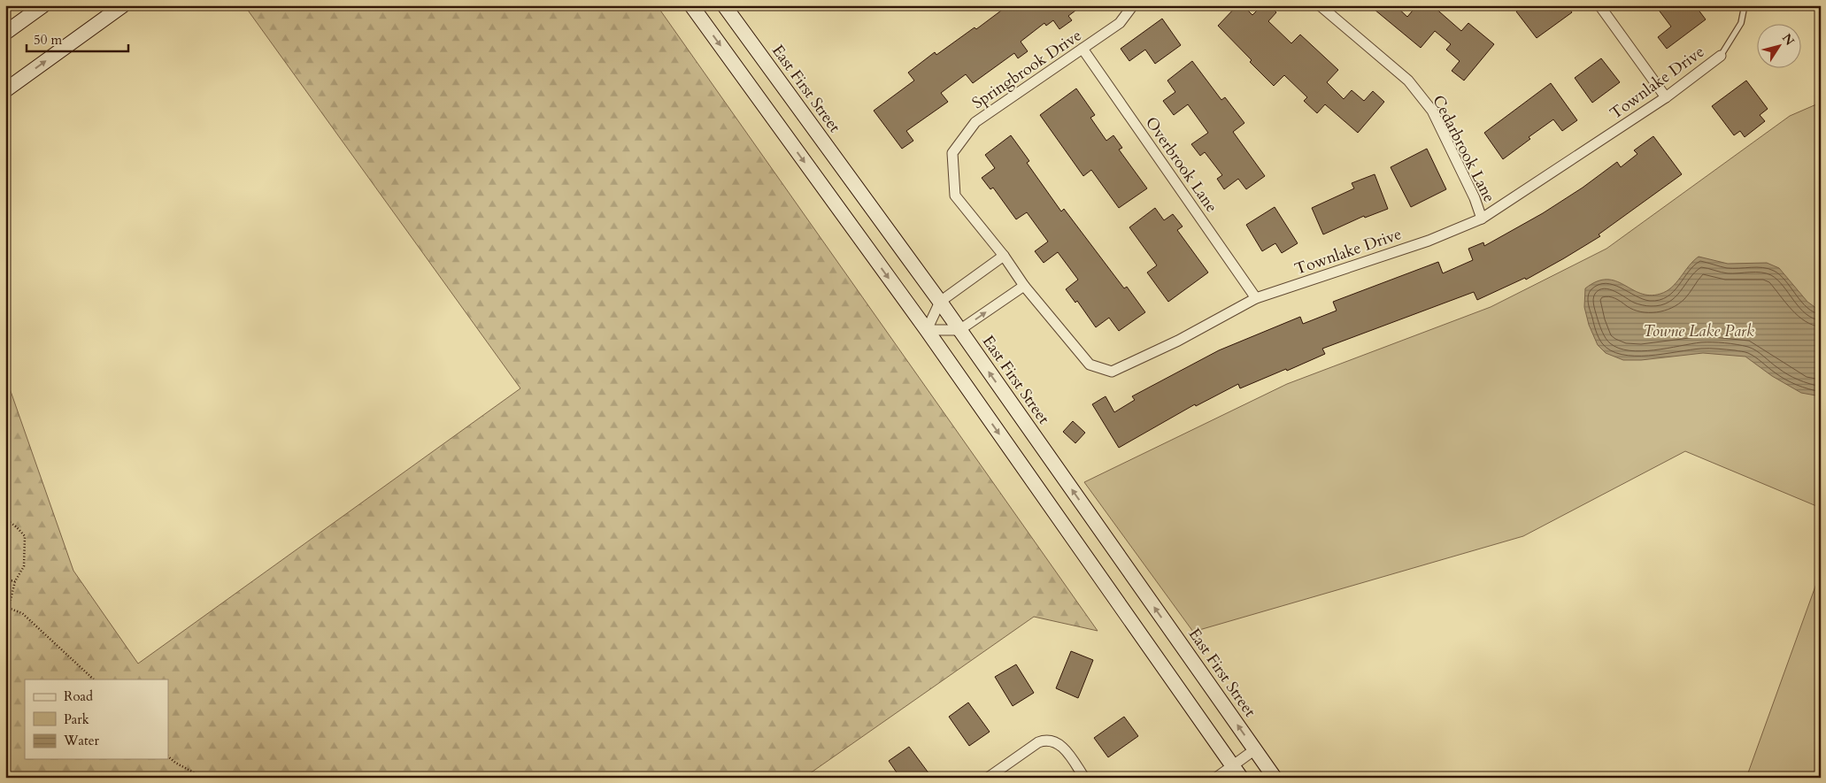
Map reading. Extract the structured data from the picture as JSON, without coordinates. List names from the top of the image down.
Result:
{
  "streets": {
    "main road": ["East First Street"],
    "street": [
      "Springbrook Drive",
      "Townlake Drive",
      "Cedarbrook Lane",
      "Overbrook Lane"
    ]
  },
  "crossings": [
    ["Springbrook Drive", "Townlake Drive"],
    ["Springbrook Drive", "Overbrook Lane"],
    ["Townlake Drive", "Cedarbrook Lane"],
    ["Townlake Drive", "Overbrook Lane"]
  ],
  "parks": ["Towne Lake Park"],
  "legend": ["Road", "Park", "Water"],
  "scale_bar": "50 m",
  "north": "top right"
}
